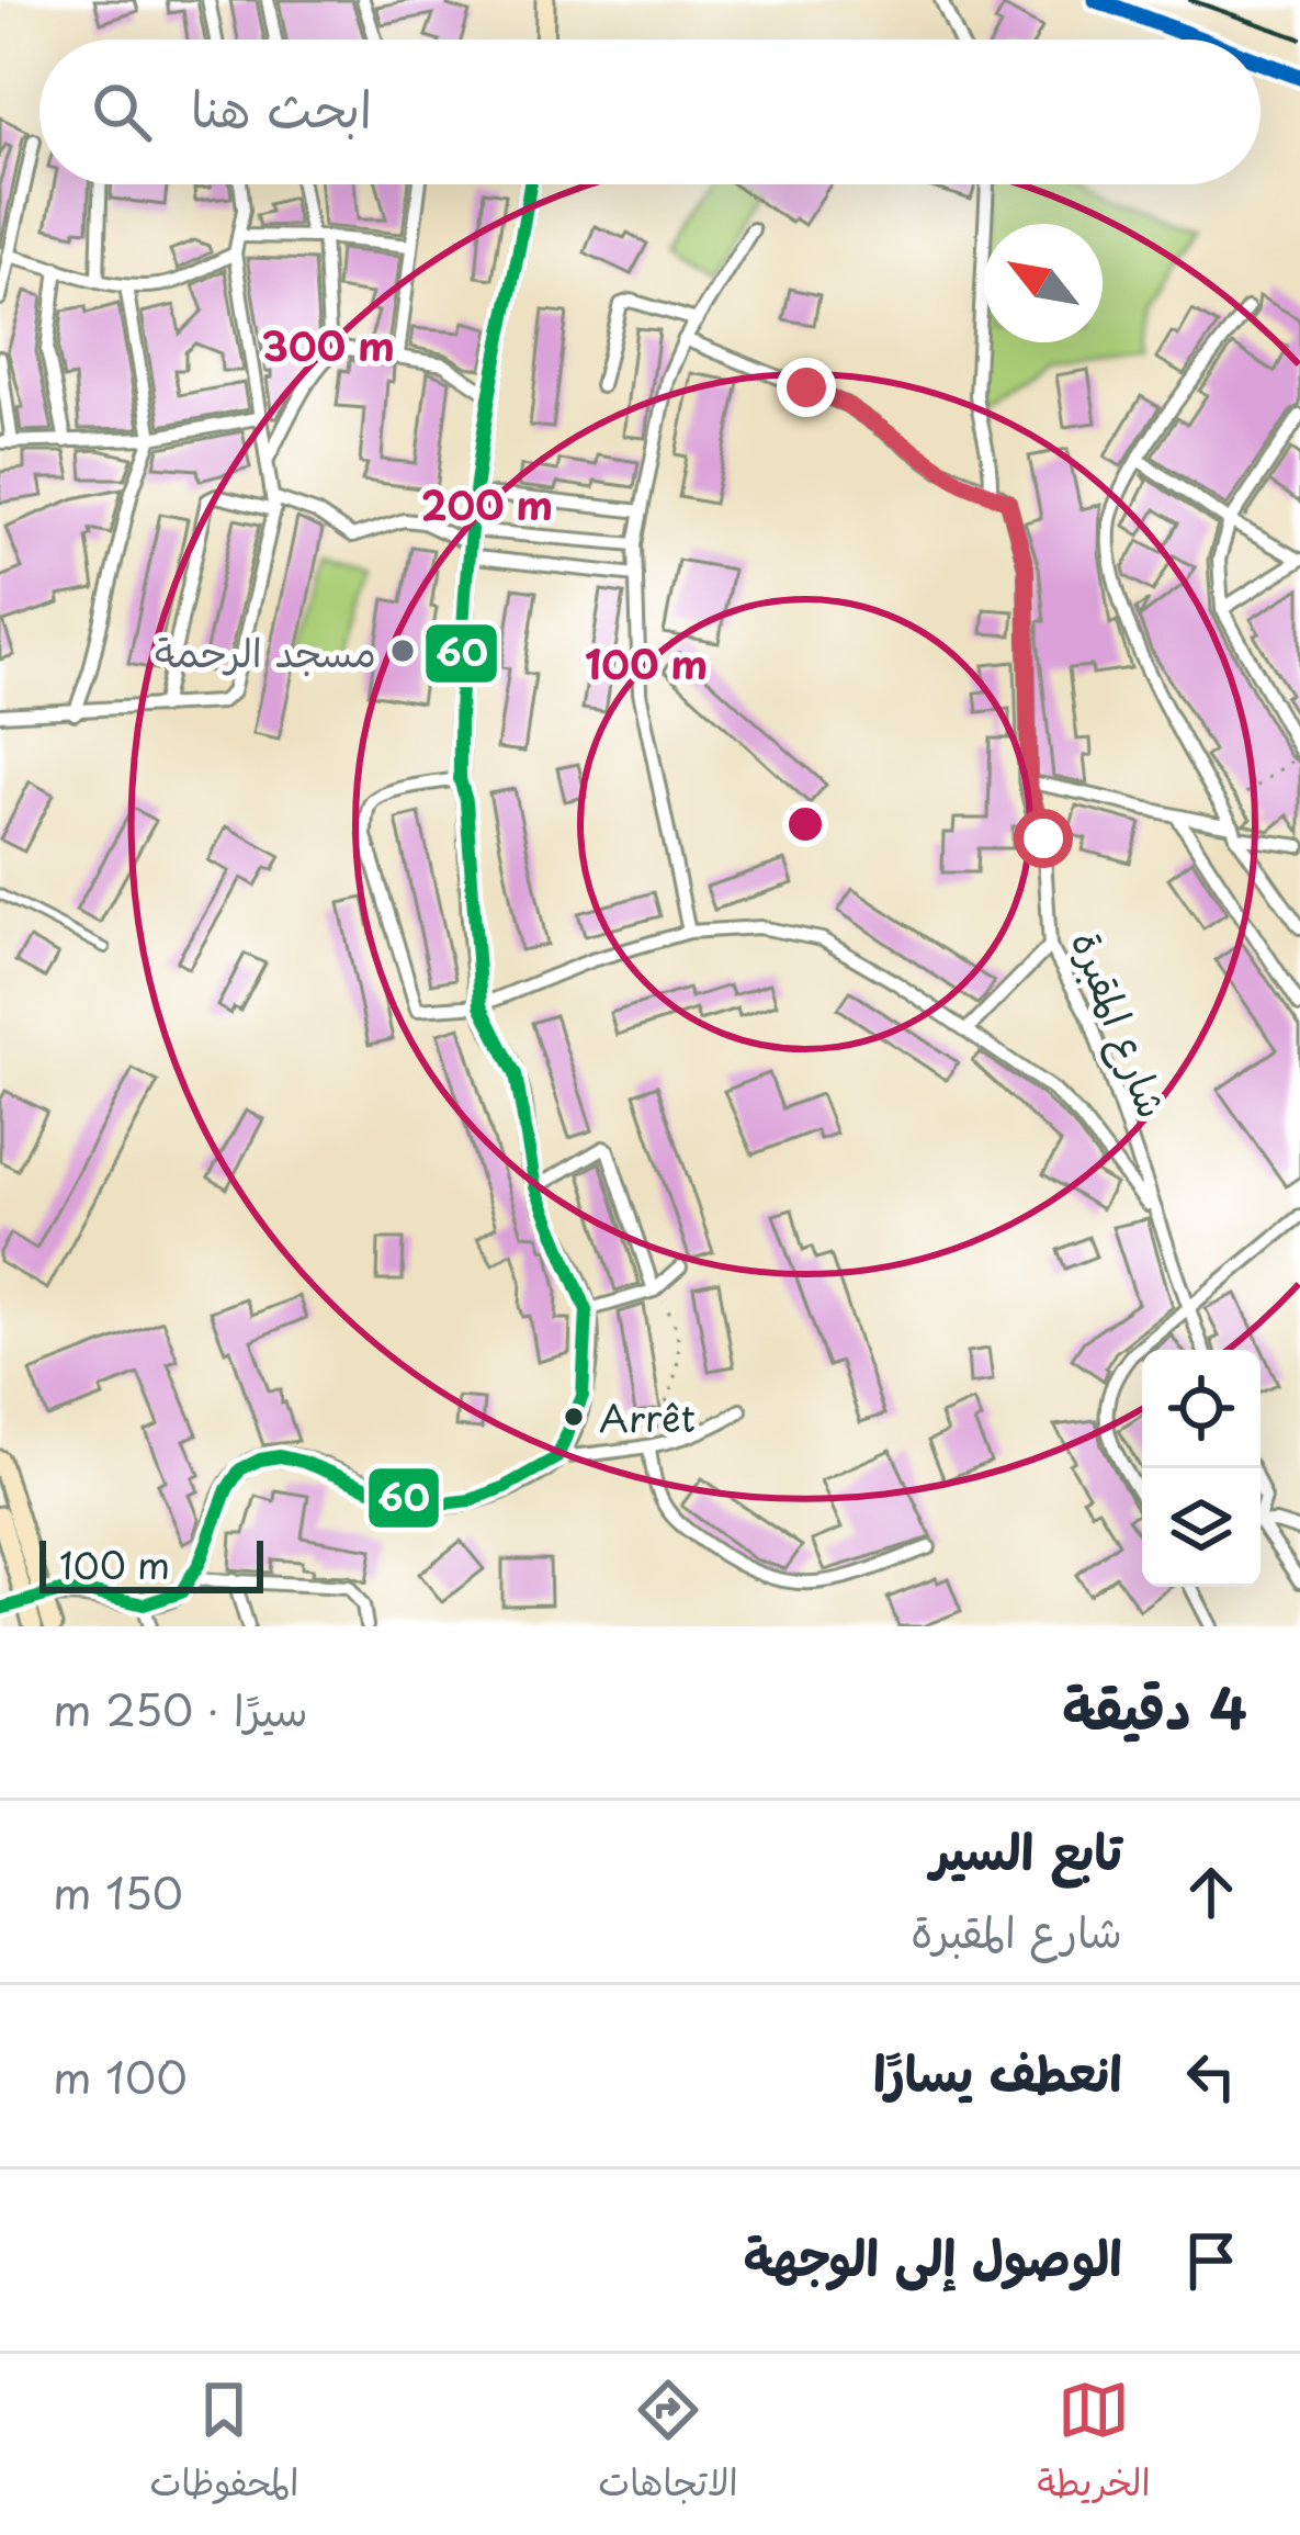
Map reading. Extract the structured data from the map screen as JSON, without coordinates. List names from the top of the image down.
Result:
{
  "streets": {
    "street": ["شارع المقبرة"]
  },
  "places": ["مسجد الرحمة", "Arrêt"],
  "lines": ["transit line 60"],
  "scale_bar": "100 m",
  "north": "top left",
  "page": {
    "search": "ابحث هنا",
    "scale": "100 m",
    "heading": ["4 دقيقة", "سيرًا · 250 m"],
    "list": [
      ["تابع السير", "شارع المقبرة", "150 m"],
      ["انعطف يسارًا", "100 m"],
      "الوصول إلى الوجهة"
    ],
    "nav": ["الخريطة", "الاتجاهات", "المحفوظات"]
  },
  "rings": ["300 m", "200 m", "100 m"]
}
